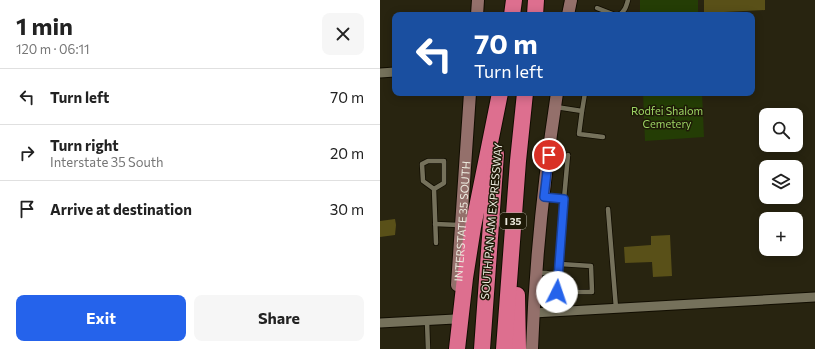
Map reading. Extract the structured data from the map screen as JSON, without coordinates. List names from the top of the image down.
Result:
{
  "streets": {
    "highway": ["SOUTH PAN AM EXPRESSWAY", "I 35"],
    "main road": ["INTERSTATE 35 SOUTH"]
  },
  "parks": ["Rodfei Shalom Cemetery"],
  "page": {
    "heading": ["1 min", "120 m · 06:11"],
    "turn": ["70 m", "Turn left"],
    "list": [
      {
        "name": "Turn left",
        "value": "70 m"
      },
      {
        "name": "Turn right",
        "note": "Interstate 35 South",
        "value": "20 m"
      },
      {
        "name": "Arrive at destination",
        "value": "30 m"
      }
    ],
    "map_buttons": "+",
    "buttons": ["Exit", "Share"]
  }
}
